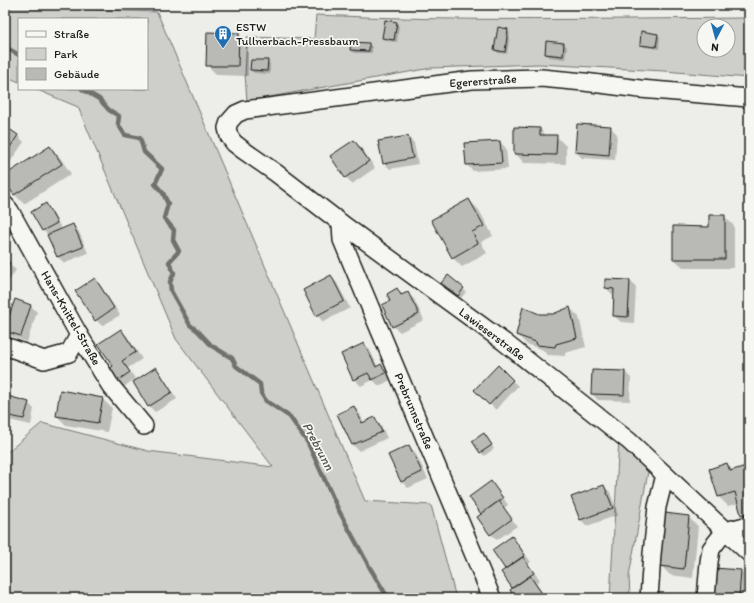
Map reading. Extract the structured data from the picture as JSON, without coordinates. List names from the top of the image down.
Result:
{
  "streets": {
    "street": [
      "Egererstraße",
      "Hans-Knittel-Straße",
      "Lawieserstraße",
      "Prebrunnstraße"
    ]
  },
  "crossings": [
    ["Egererstraße", "Lawieserstraße"],
    ["Lawieserstraße", "Prebrunnstraße"]
  ],
  "water": ["Prebrunn"],
  "places": {
    "building": ["ESTW Tullnerbach-Pressbaum"]
  },
  "legend": ["Straße", "Park", "Gebäude"],
  "north": "bottom"
}
